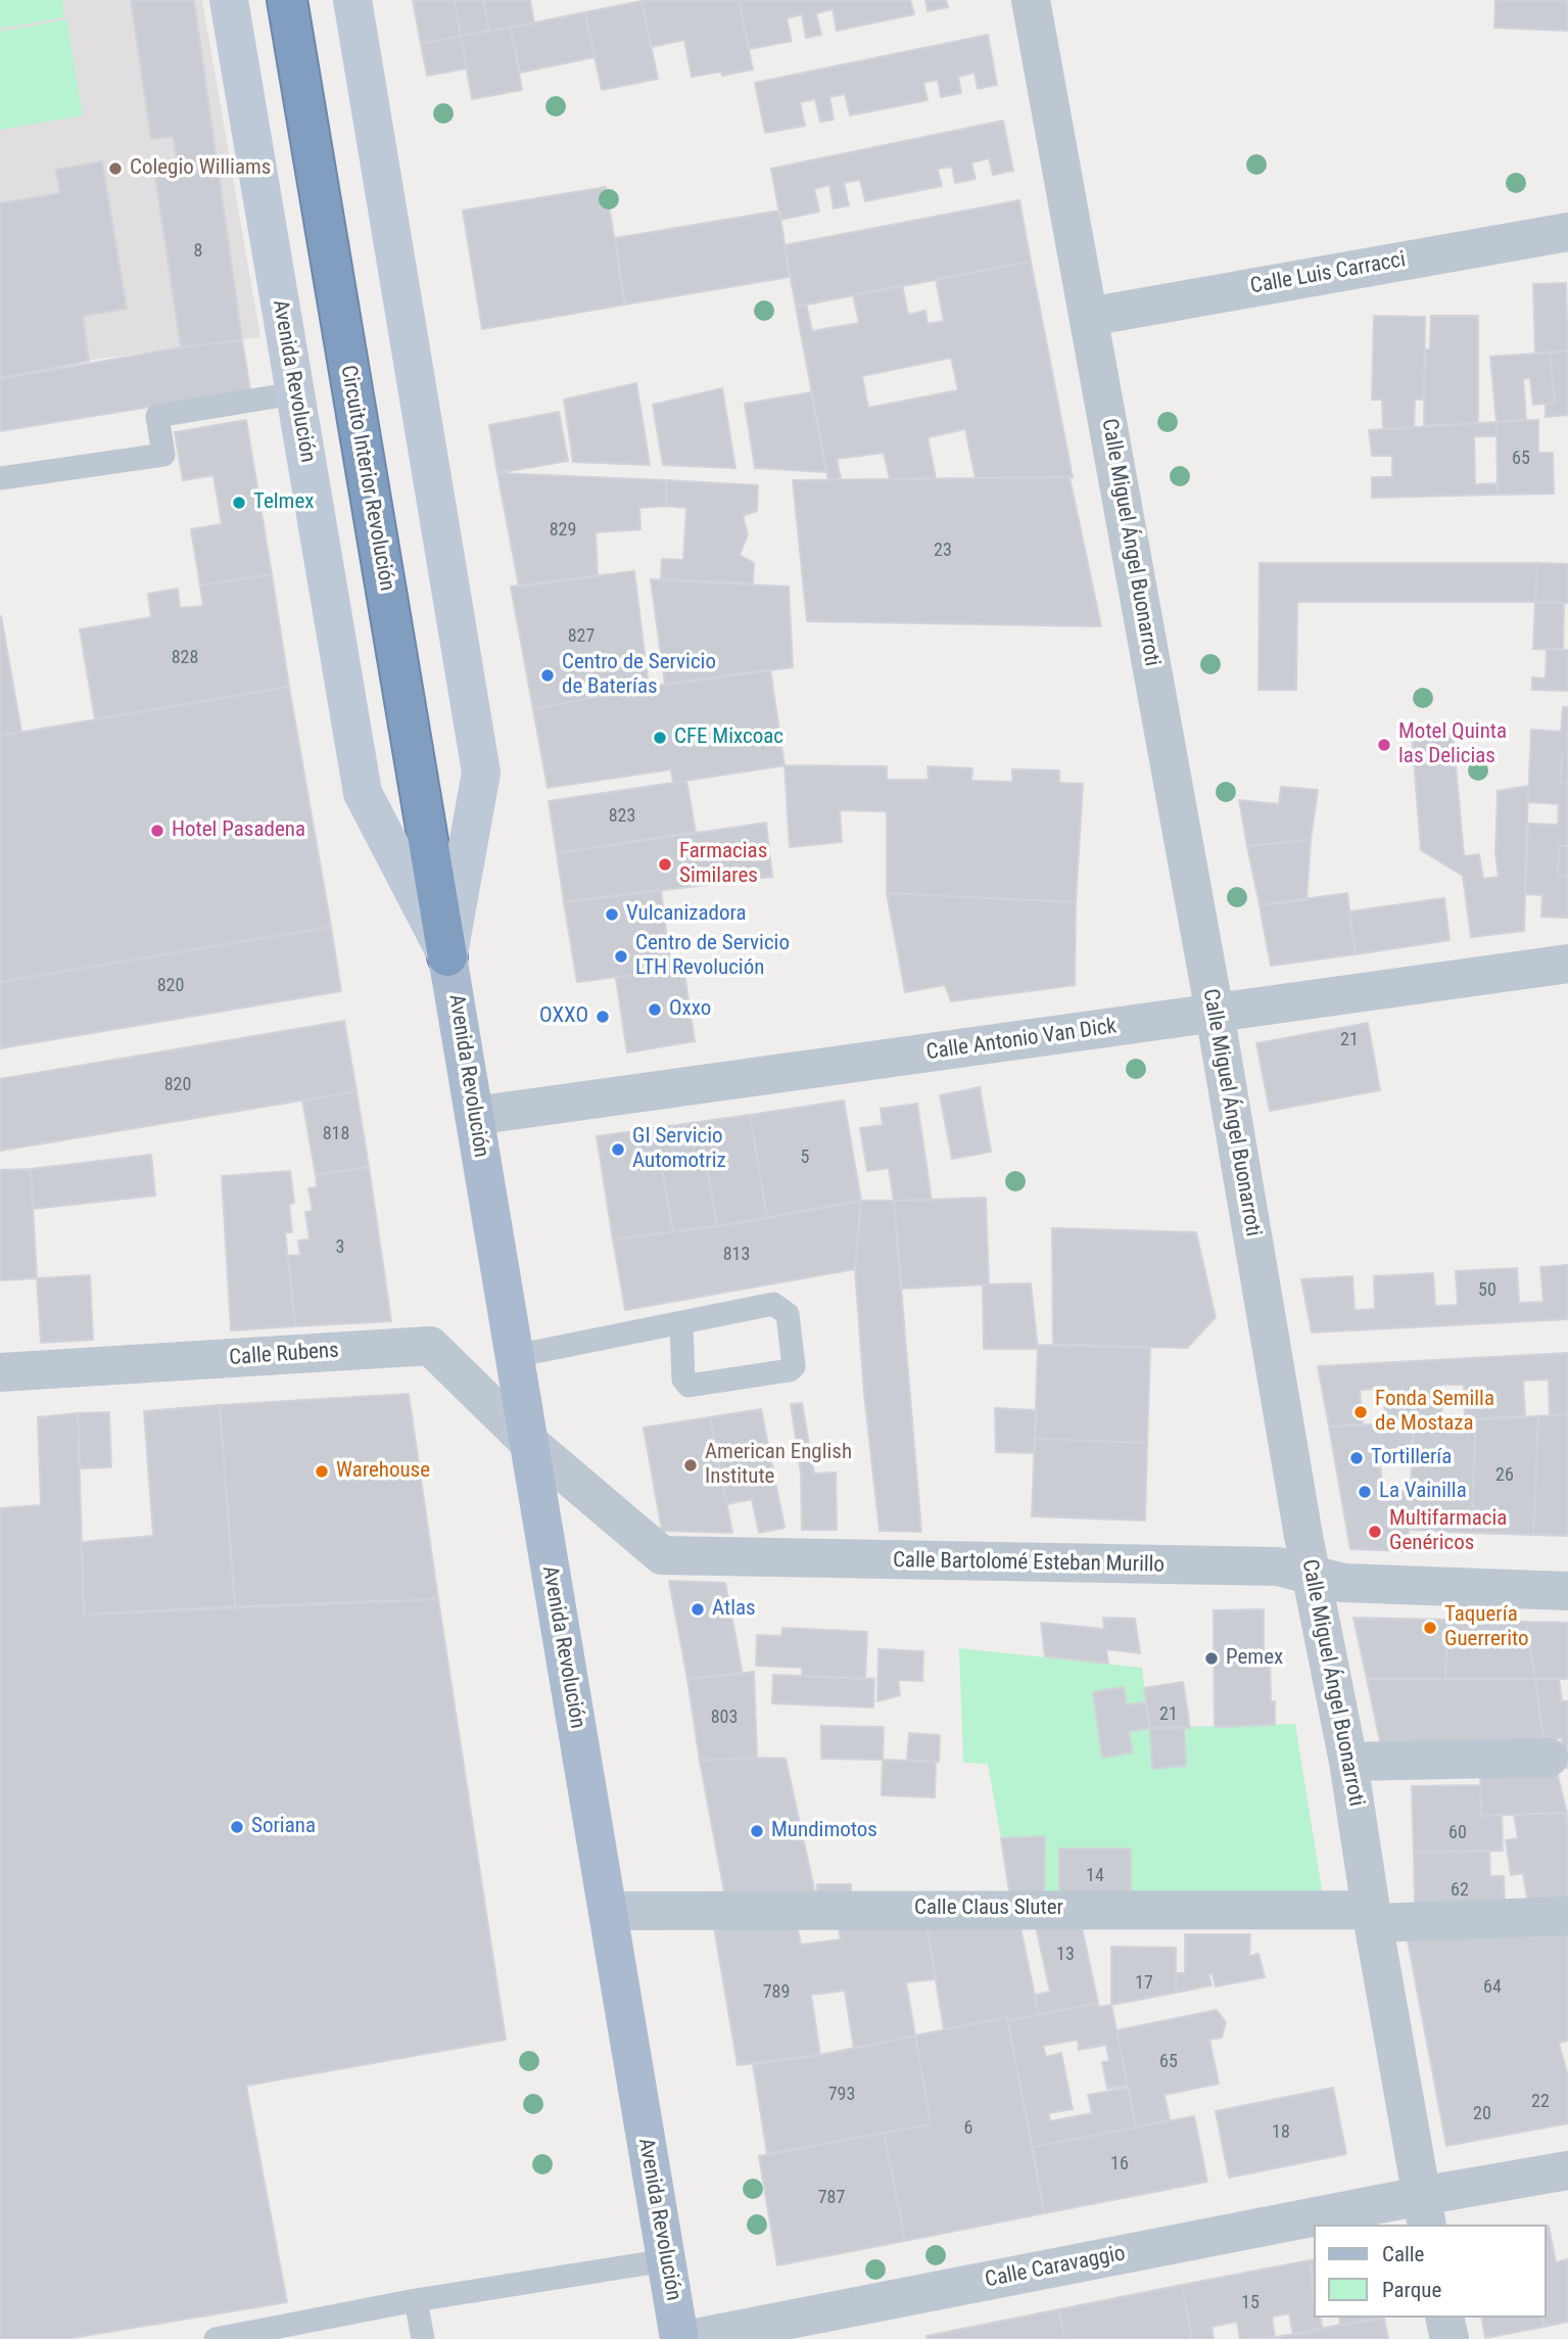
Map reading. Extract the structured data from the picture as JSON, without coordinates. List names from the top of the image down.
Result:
{
  "streets": {
    "highway": ["Circuito Interior Revolución"],
    "main road": ["Avenida Revolución"],
    "street": [
      "Calle Luis Carracci",
      "Calle Miguel Ángel Buonarroti",
      "Calle Antonio Van Dick",
      "Calle Rubens",
      "Calle Bartolomé Esteban Murillo",
      "Calle Claus Sluter",
      "Calle Caravaggio"
    ]
  },
  "crossings": [
    ["Calle Luis Carracci", "Calle Miguel Ángel Buonarroti"],
    ["Avenida Revolución", "Circuito Interior Revolución"],
    ["Avenida Revolución", "Calle Antonio Van Dick"],
    ["Avenida Revolución", "Calle Rubens"],
    ["Avenida Revolución", "Calle Bartolomé Esteban Murillo"],
    ["Avenida Revolución", "Calle Claus Sluter"],
    ["Calle Miguel Ángel Buonarroti", "Calle Antonio Van Dick"],
    ["Calle Miguel Ángel Buonarroti", "Calle Bartolomé Esteban Murillo"],
    ["Calle Miguel Ángel Buonarroti", "Calle Claus Sluter"],
    ["Calle Miguel Ángel Buonarroti", "Calle Caravaggio"],
    ["Calle Rubens", "Calle Bartolomé Esteban Murillo"]
  ],
  "places": [
    "Colegio Williams",
    "Telmex",
    "Centro de Servicio de Baterías",
    "CFE Mixcoac",
    "Motel Quinta las Delicias",
    "Hotel Pasadena",
    "Farmacias Similares",
    "Vulcanizadora",
    "Centro de Servicio LTH Revolución",
    "Oxxo",
    "OXXO",
    "GI Servicio Automotriz",
    "Fonda Semilla de Mostaza",
    "Tortillería",
    "American English Institute",
    "Warehouse",
    "La Vainilla",
    "Multifarmacia Genéricos",
    "Atlas",
    "Taquería Guerrerito",
    "Pemex",
    "Soriana",
    "Mundimotos"
  ],
  "house_numbers": [
    "8",
    "65",
    "829",
    "23",
    "827",
    "828",
    "823",
    "820",
    "21",
    "820",
    "818",
    "5",
    "3",
    "813",
    "50",
    "26",
    "21",
    "803",
    "60",
    "14",
    "62",
    "13",
    "17",
    "64",
    "789",
    "65",
    "793",
    "22",
    "20",
    "6",
    "18",
    "16",
    "787",
    "15"
  ],
  "legend": ["Calle", "Parque"]
}
